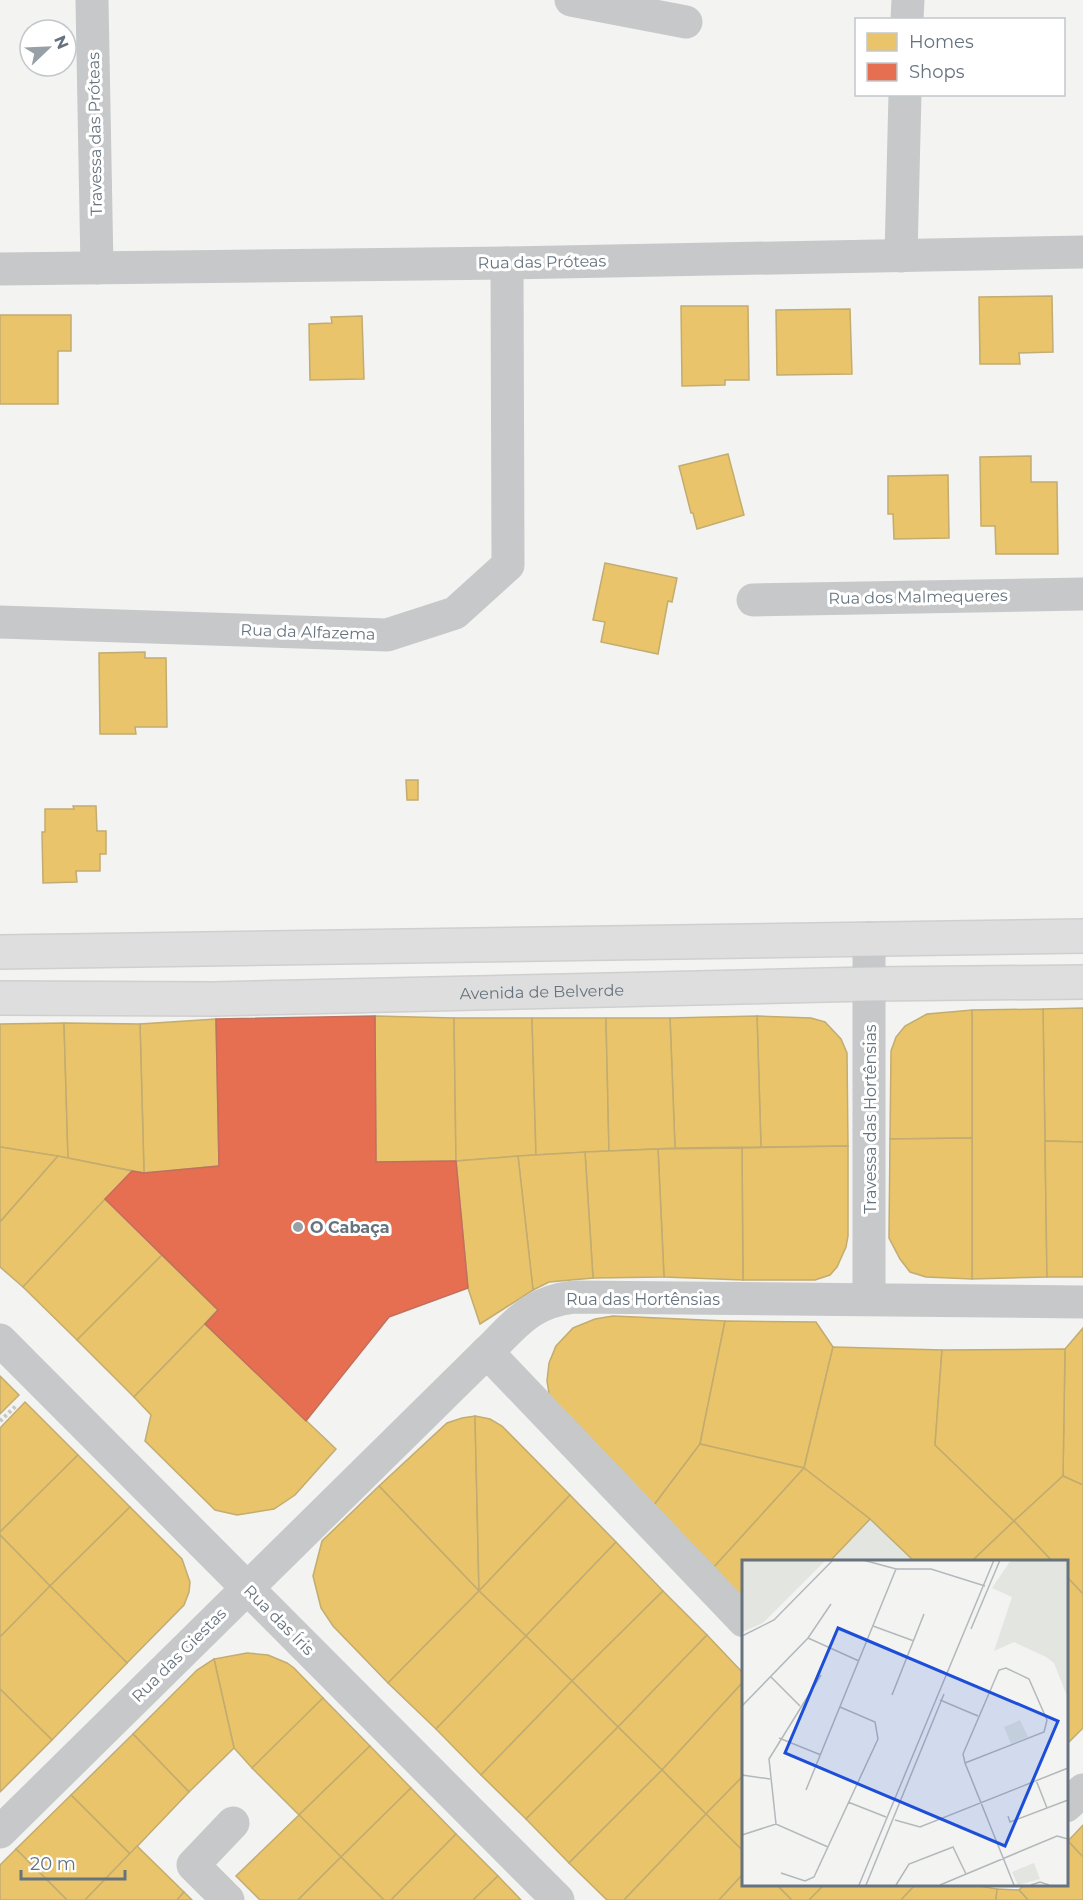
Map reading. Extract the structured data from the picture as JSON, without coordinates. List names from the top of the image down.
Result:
{
  "streets": {
    "main road": ["Avenida de Belverde"],
    "street": [
      "Travessa das Próteas",
      "Rua das Próteas",
      "Rua dos Malmequeres",
      "Rua da Alfazema",
      "Travessa das Hortênsias",
      "Rua das Hortênsias",
      "Rua das Íris",
      "Rua das Giestas"
    ]
  },
  "crossings": [
    ["Travessa das Próteas", "Rua das Próteas"],
    ["Rua das Próteas", "Rua da Alfazema"],
    ["Avenida de Belverde", "Travessa das Hortênsias"],
    ["Travessa das Hortênsias", "Rua das Hortênsias"],
    ["Rua das Hortênsias", "Rua das Giestas"],
    ["Rua das Íris", "Rua das Giestas"]
  ],
  "places": ["O Cabaça"],
  "legend": ["Homes", "Shops"],
  "scale_bar": "20 m",
  "north": "top right"
}
